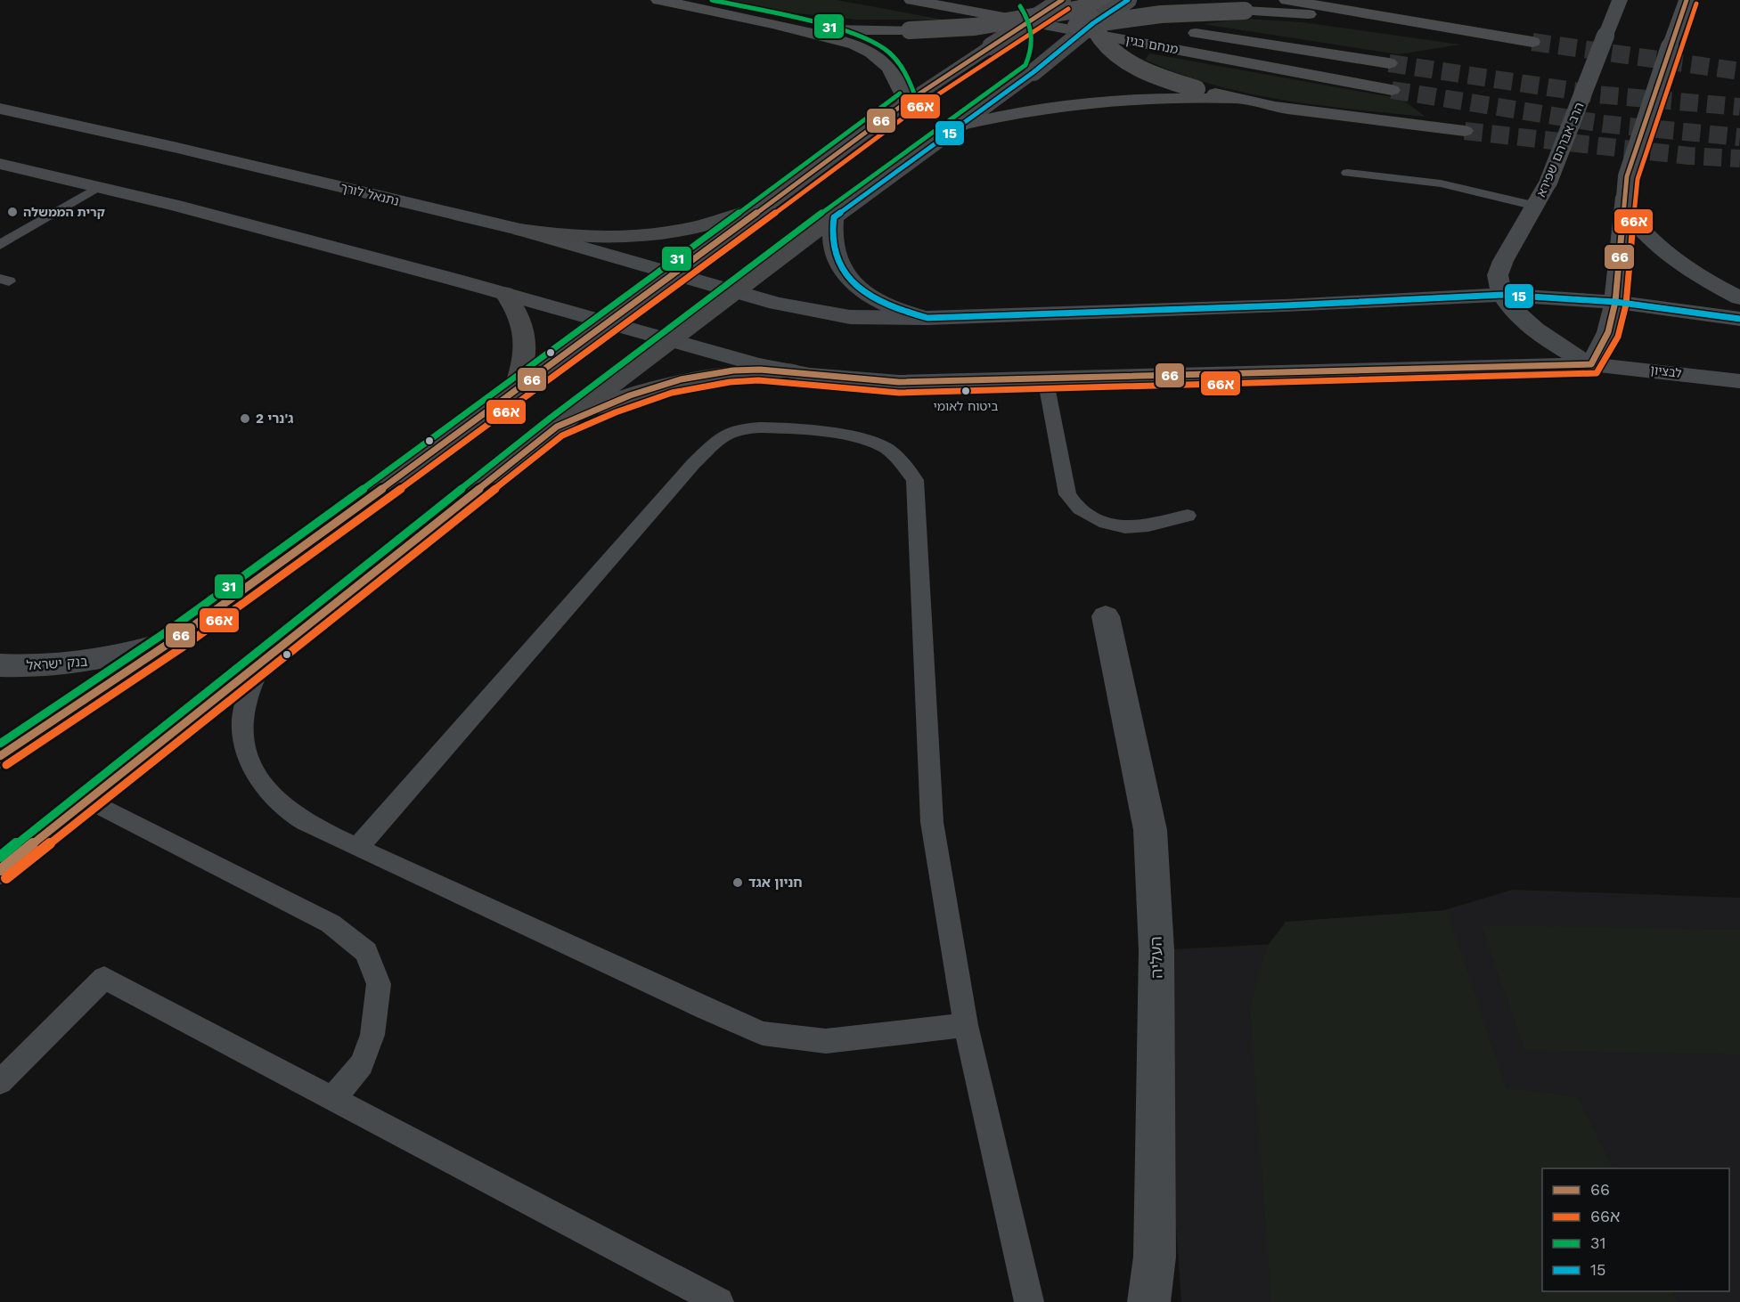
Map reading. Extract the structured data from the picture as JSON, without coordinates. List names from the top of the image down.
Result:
{
  "streets": {
    "highway": ["מנחם בגין"],
    "street": [
      "הרב אברהם שפירא",
      "נתנאל לורך",
      "לבציון",
      "בנק ישראל",
      "העליה"
    ]
  },
  "places": [
    "קרית הממשלה",
    "ביטוח לאומי",
    "ג'נרי 2",
    "חניון אגד"
  ],
  "lines": [
    "transit line 66",
    "transit line 31",
    "transit line 15",
    "transit line 66א"
  ],
  "legend": [
    "66",
    "66א",
    "31",
    "15"
  ]
}
